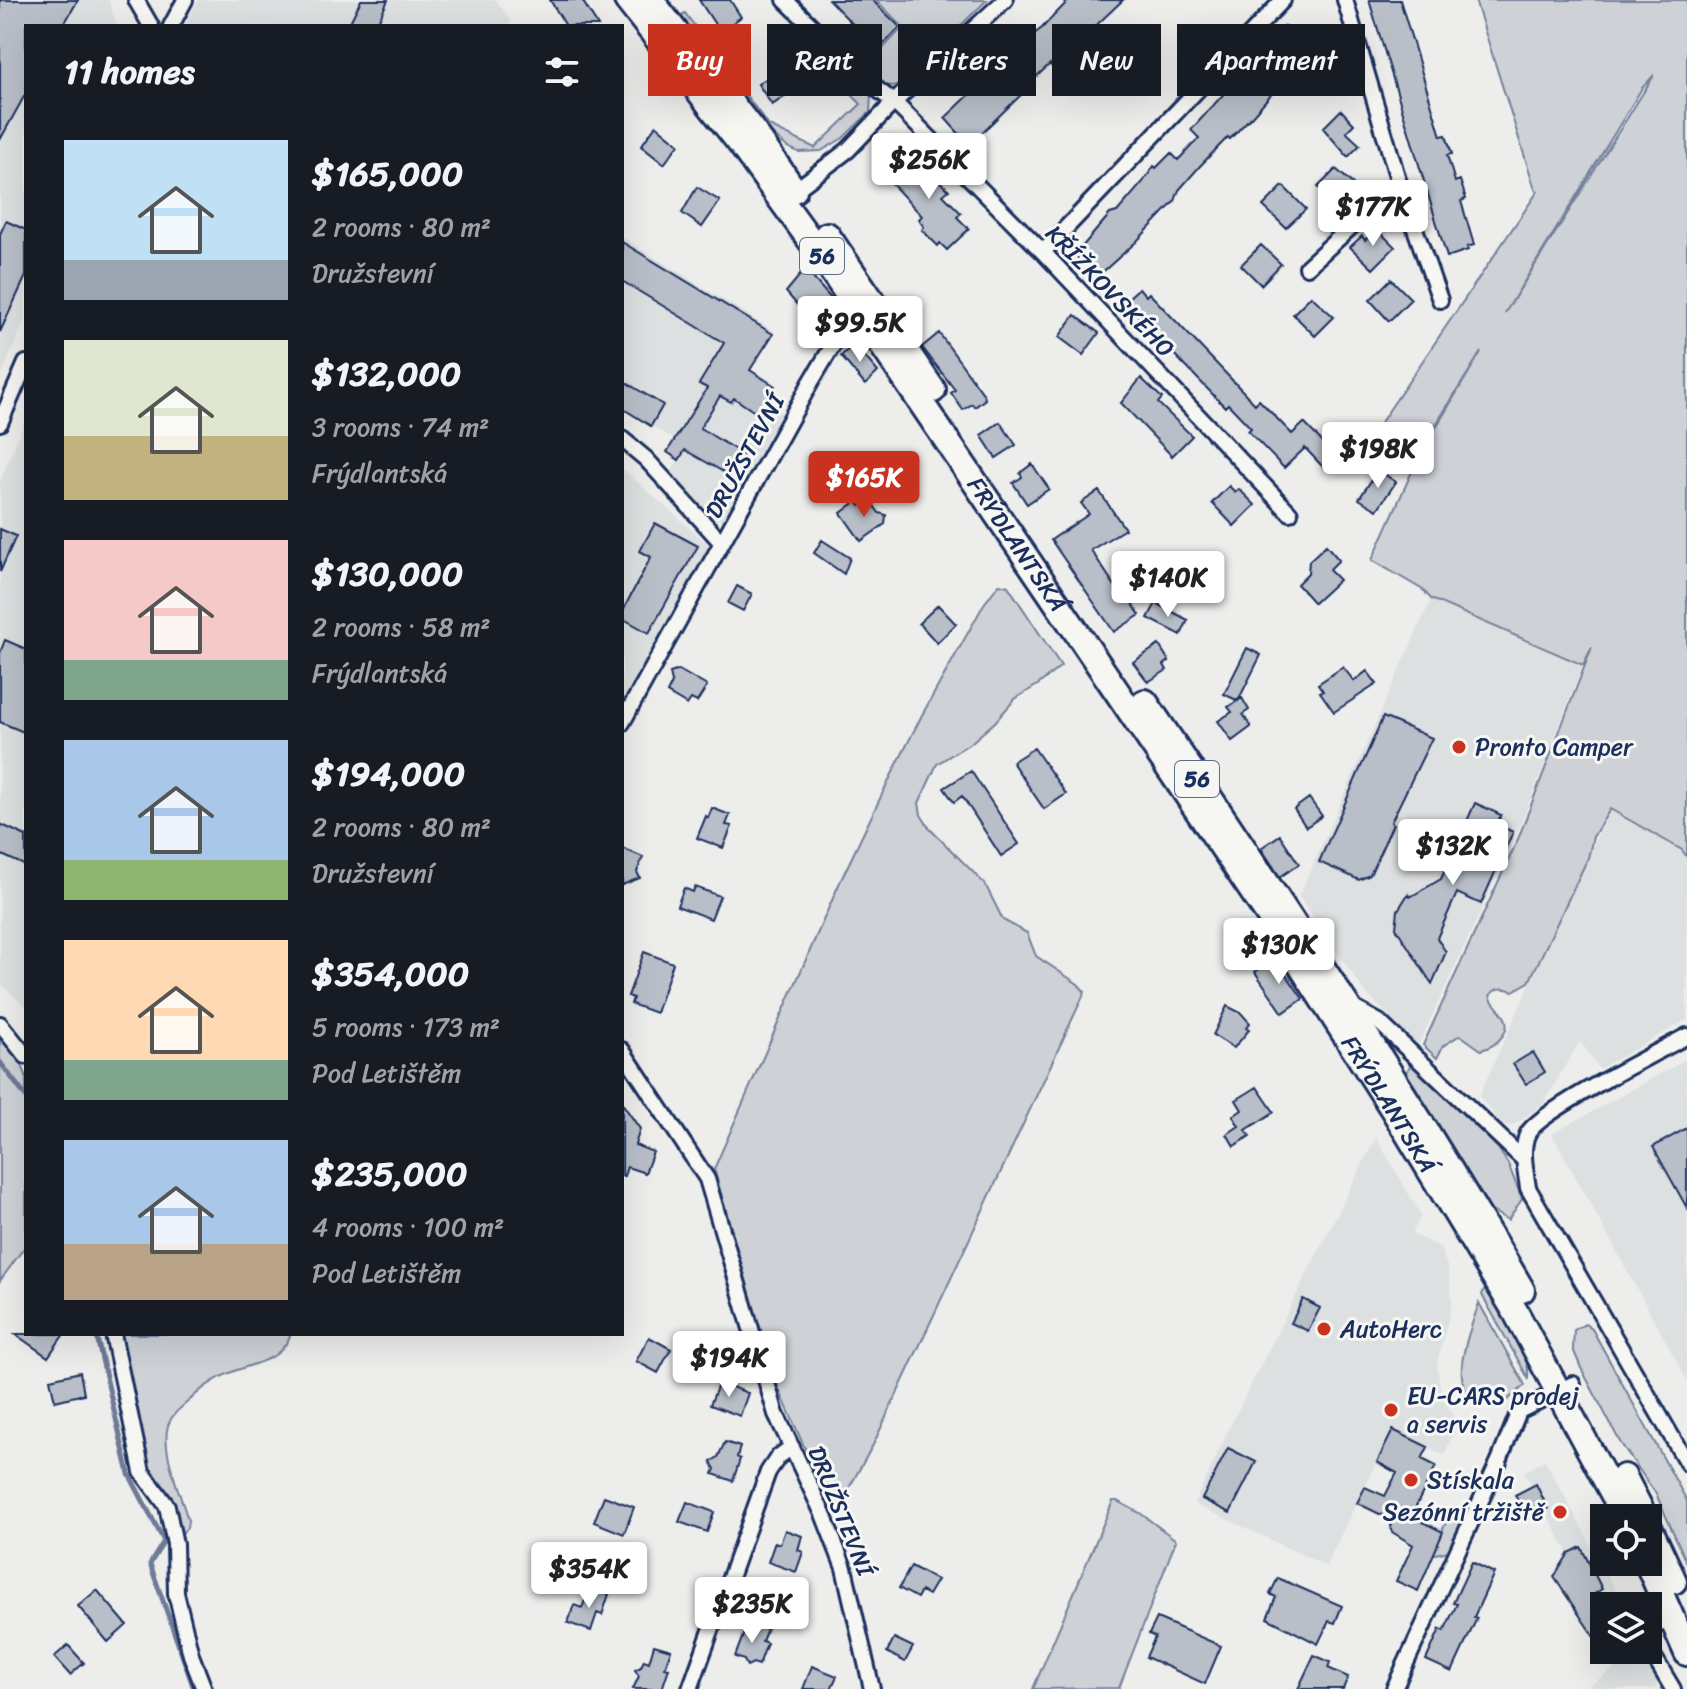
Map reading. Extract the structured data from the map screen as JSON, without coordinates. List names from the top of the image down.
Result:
{
  "streets": {
    "main road": ["56", "FRÝDLANTSKÁ"],
    "street": ["KŘÍŽKOVSKÉHO", "DRUŽSTEVNÍ"]
  },
  "crossings": [
    ["DRUŽSTEVNÍ", "FRÝDLANTSKÁ"]
  ],
  "places": [
    "Pronto Camper",
    "AutoHerc",
    "EU-CARS prodej a servis",
    "Stískala",
    "Sezónní tržiště"
  ],
  "page": {
    "chip": [
      "Buy",
      "Rent",
      "Filters",
      "New",
      "Apartment"
    ],
    "heading": "11 homes",
    "list": [
      {
        "name": "$165,000",
        "note": "2 rooms · 80 m² · Družstevní"
      },
      {
        "name": "$132,000",
        "note": "3 rooms · 74 m² · Frýdlantská"
      },
      {
        "name": "$130,000",
        "note": "2 rooms · 58 m² · Frýdlantská"
      },
      {
        "name": "$194,000",
        "note": "2 rooms · 80 m² · Družstevní"
      },
      {
        "name": "$354,000",
        "note": "5 rooms · 173 m² · Pod Letištěm"
      },
      {
        "name": "$235,000",
        "note": "4 rooms · 100 m² · Pod Letištěm"
      }
    ],
    "price": [
      "$256K",
      "$177K",
      "$99.5K",
      "$198K",
      "$165K",
      "$140K",
      "$132K",
      "$130K",
      "$194K",
      "$354K",
      "$235K"
    ]
  }
}
